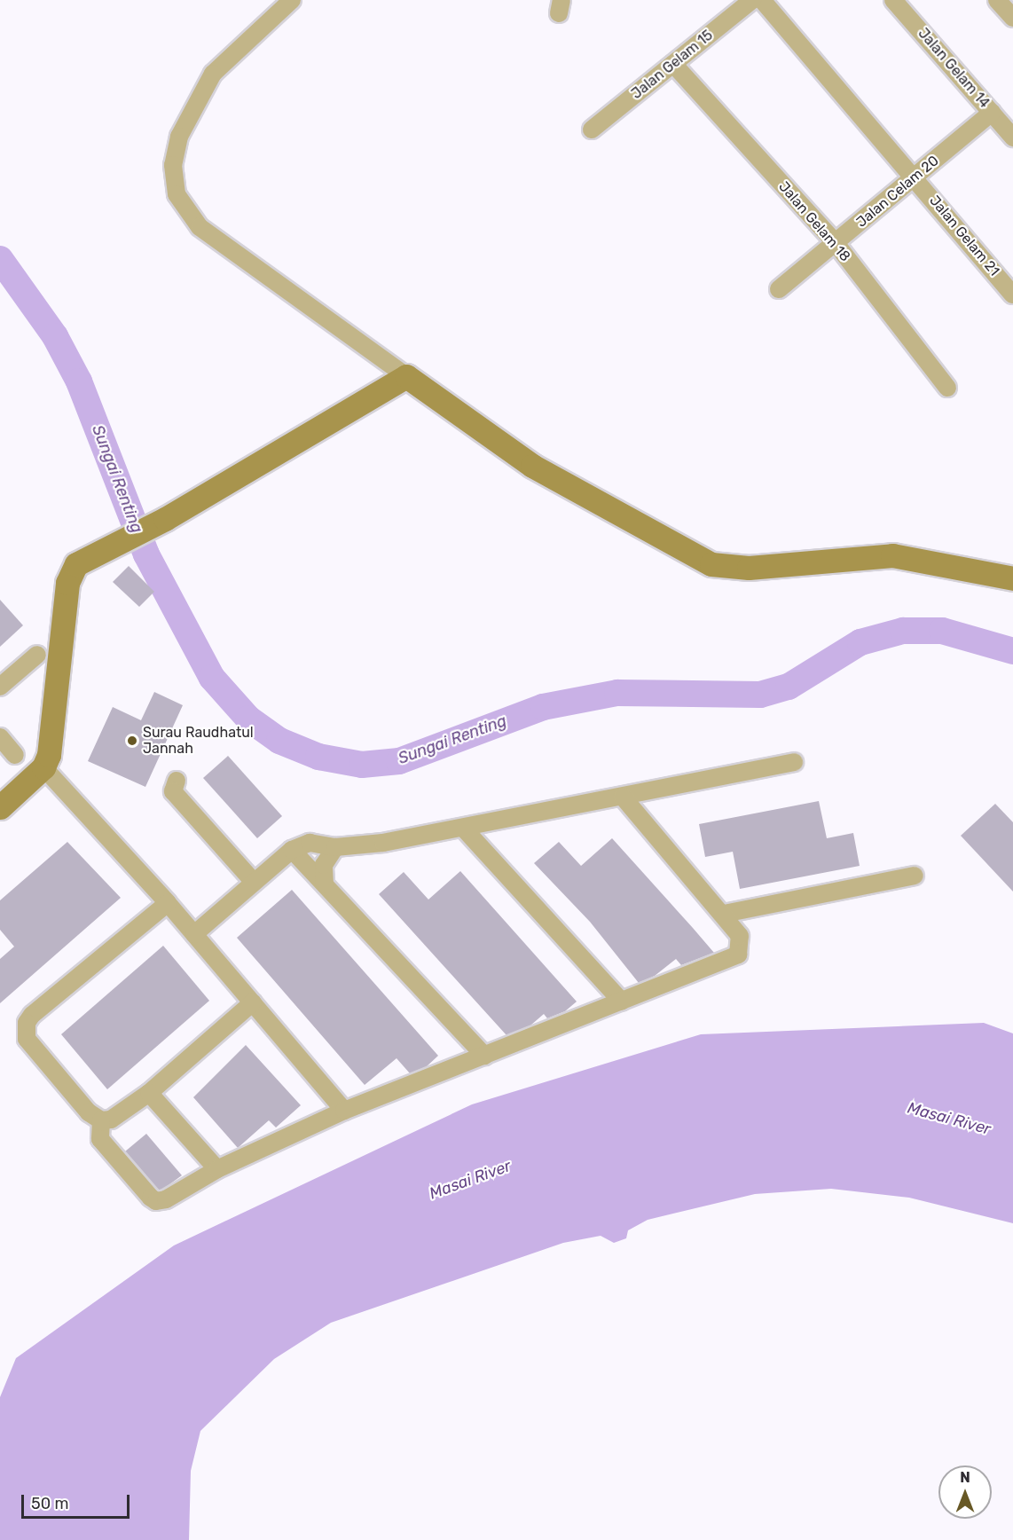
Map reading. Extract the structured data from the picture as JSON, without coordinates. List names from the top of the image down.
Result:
{
  "streets": {
    "street": [
      "Jalan Gelam 15",
      "Jalan Gelam 14",
      "Jalan Celam 20",
      "Jalan Gelam 18",
      "Jalan Gelam 21"
    ]
  },
  "crossings": [
    ["Jalan Gelam 15", "Jalan Gelam 18"],
    ["Jalan Gelam 14", "Jalan Celam 20"],
    ["Jalan Celam 20", "Jalan Gelam 18"],
    ["Jalan Celam 20", "Jalan Gelam 21"]
  ],
  "water": ["Sungai Renting", "Masai River"],
  "places": ["Surau Raudhatul Jannah"],
  "scale_bar": "50 m",
  "north": "top"
}
